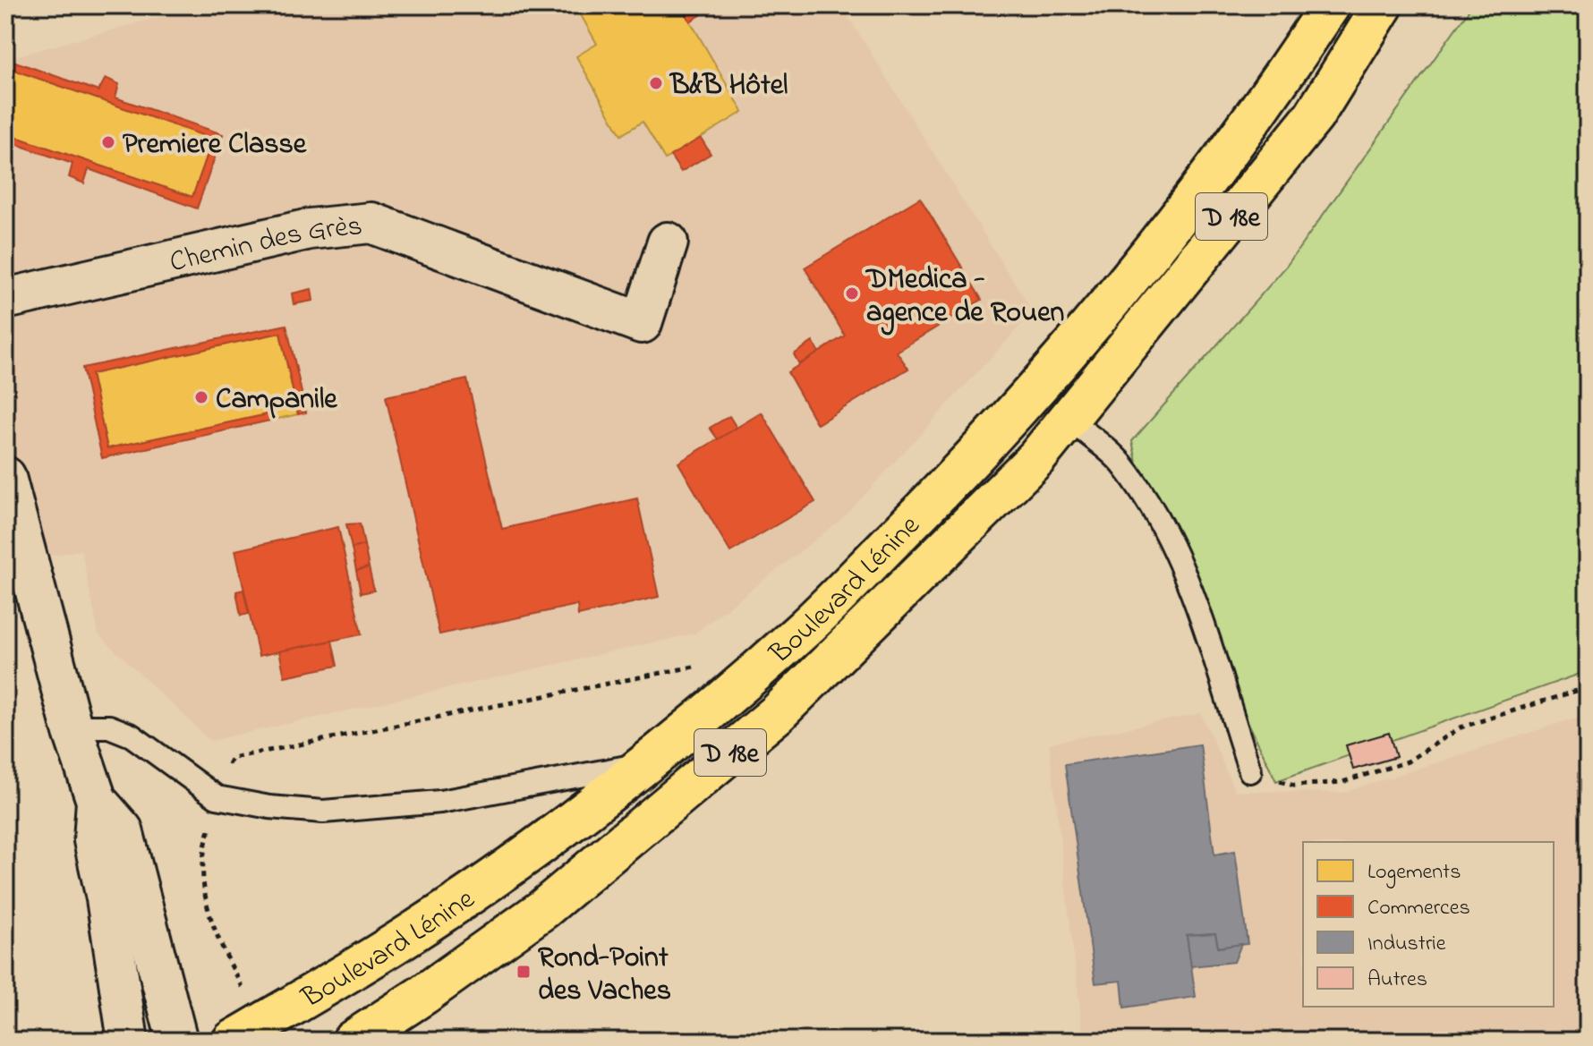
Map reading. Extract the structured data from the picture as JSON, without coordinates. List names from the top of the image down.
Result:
{
  "streets": {
    "main road": ["D 18e", "Boulevard Lénine"],
    "street": ["Chemin des Grès"]
  },
  "places": {
    "other": [
      "B&B Hôtel",
      "Premiere Classe",
      "DMedica - agence de Rouen",
      "Campanile"
    ],
    "transit": ["Rond-Point des Vaches"]
  },
  "legend": [
    "Logements",
    "Commerces",
    "Industrie",
    "Autres"
  ]
}
